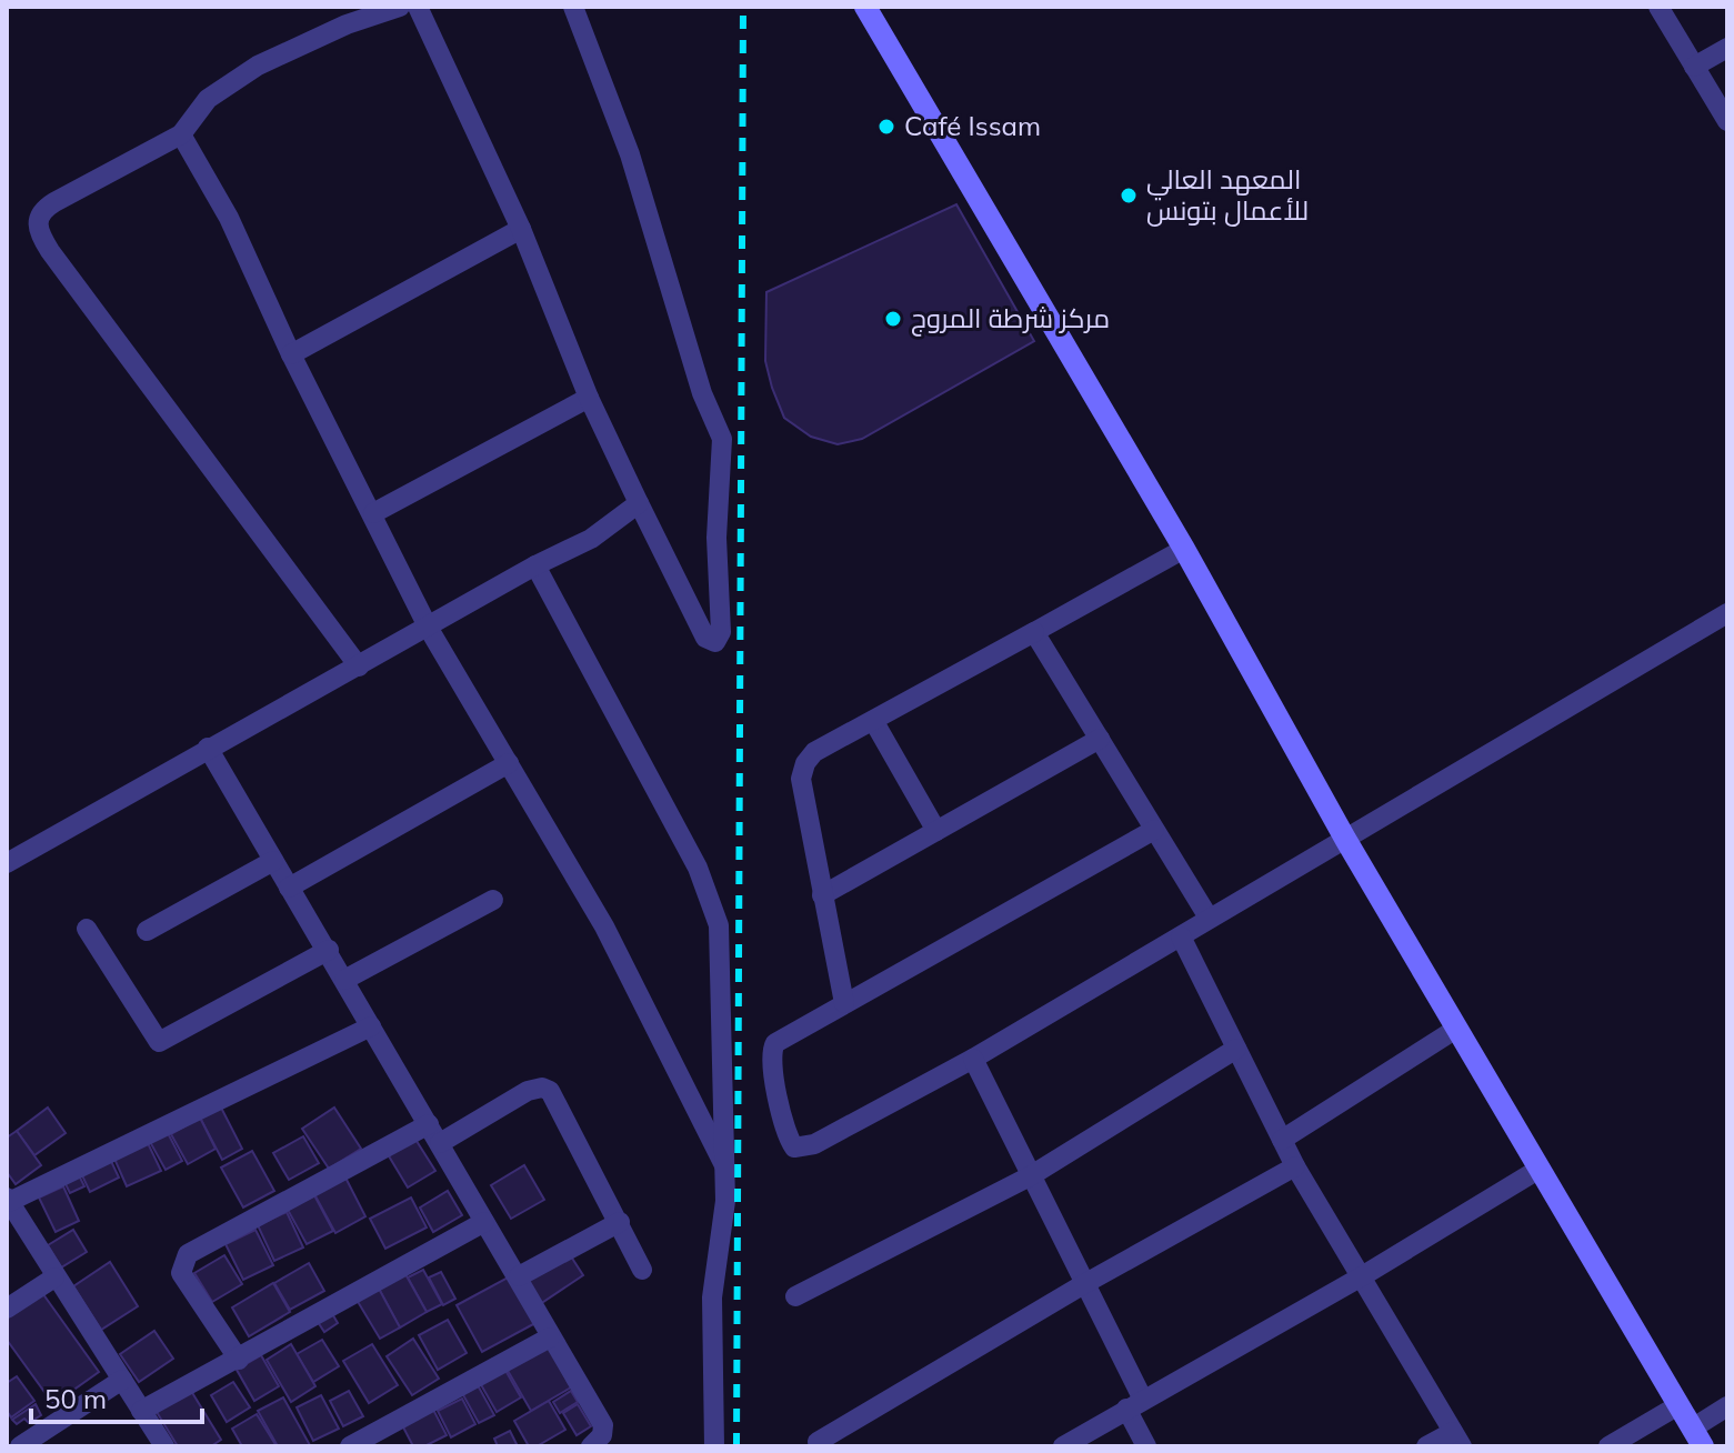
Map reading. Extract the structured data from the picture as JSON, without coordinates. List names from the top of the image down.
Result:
{
  "places": ["Café Issam", "المعهد العالي للأعمال بتونس", "مركز شرطة المروج"],
  "scale_bar": "50 m"
}
